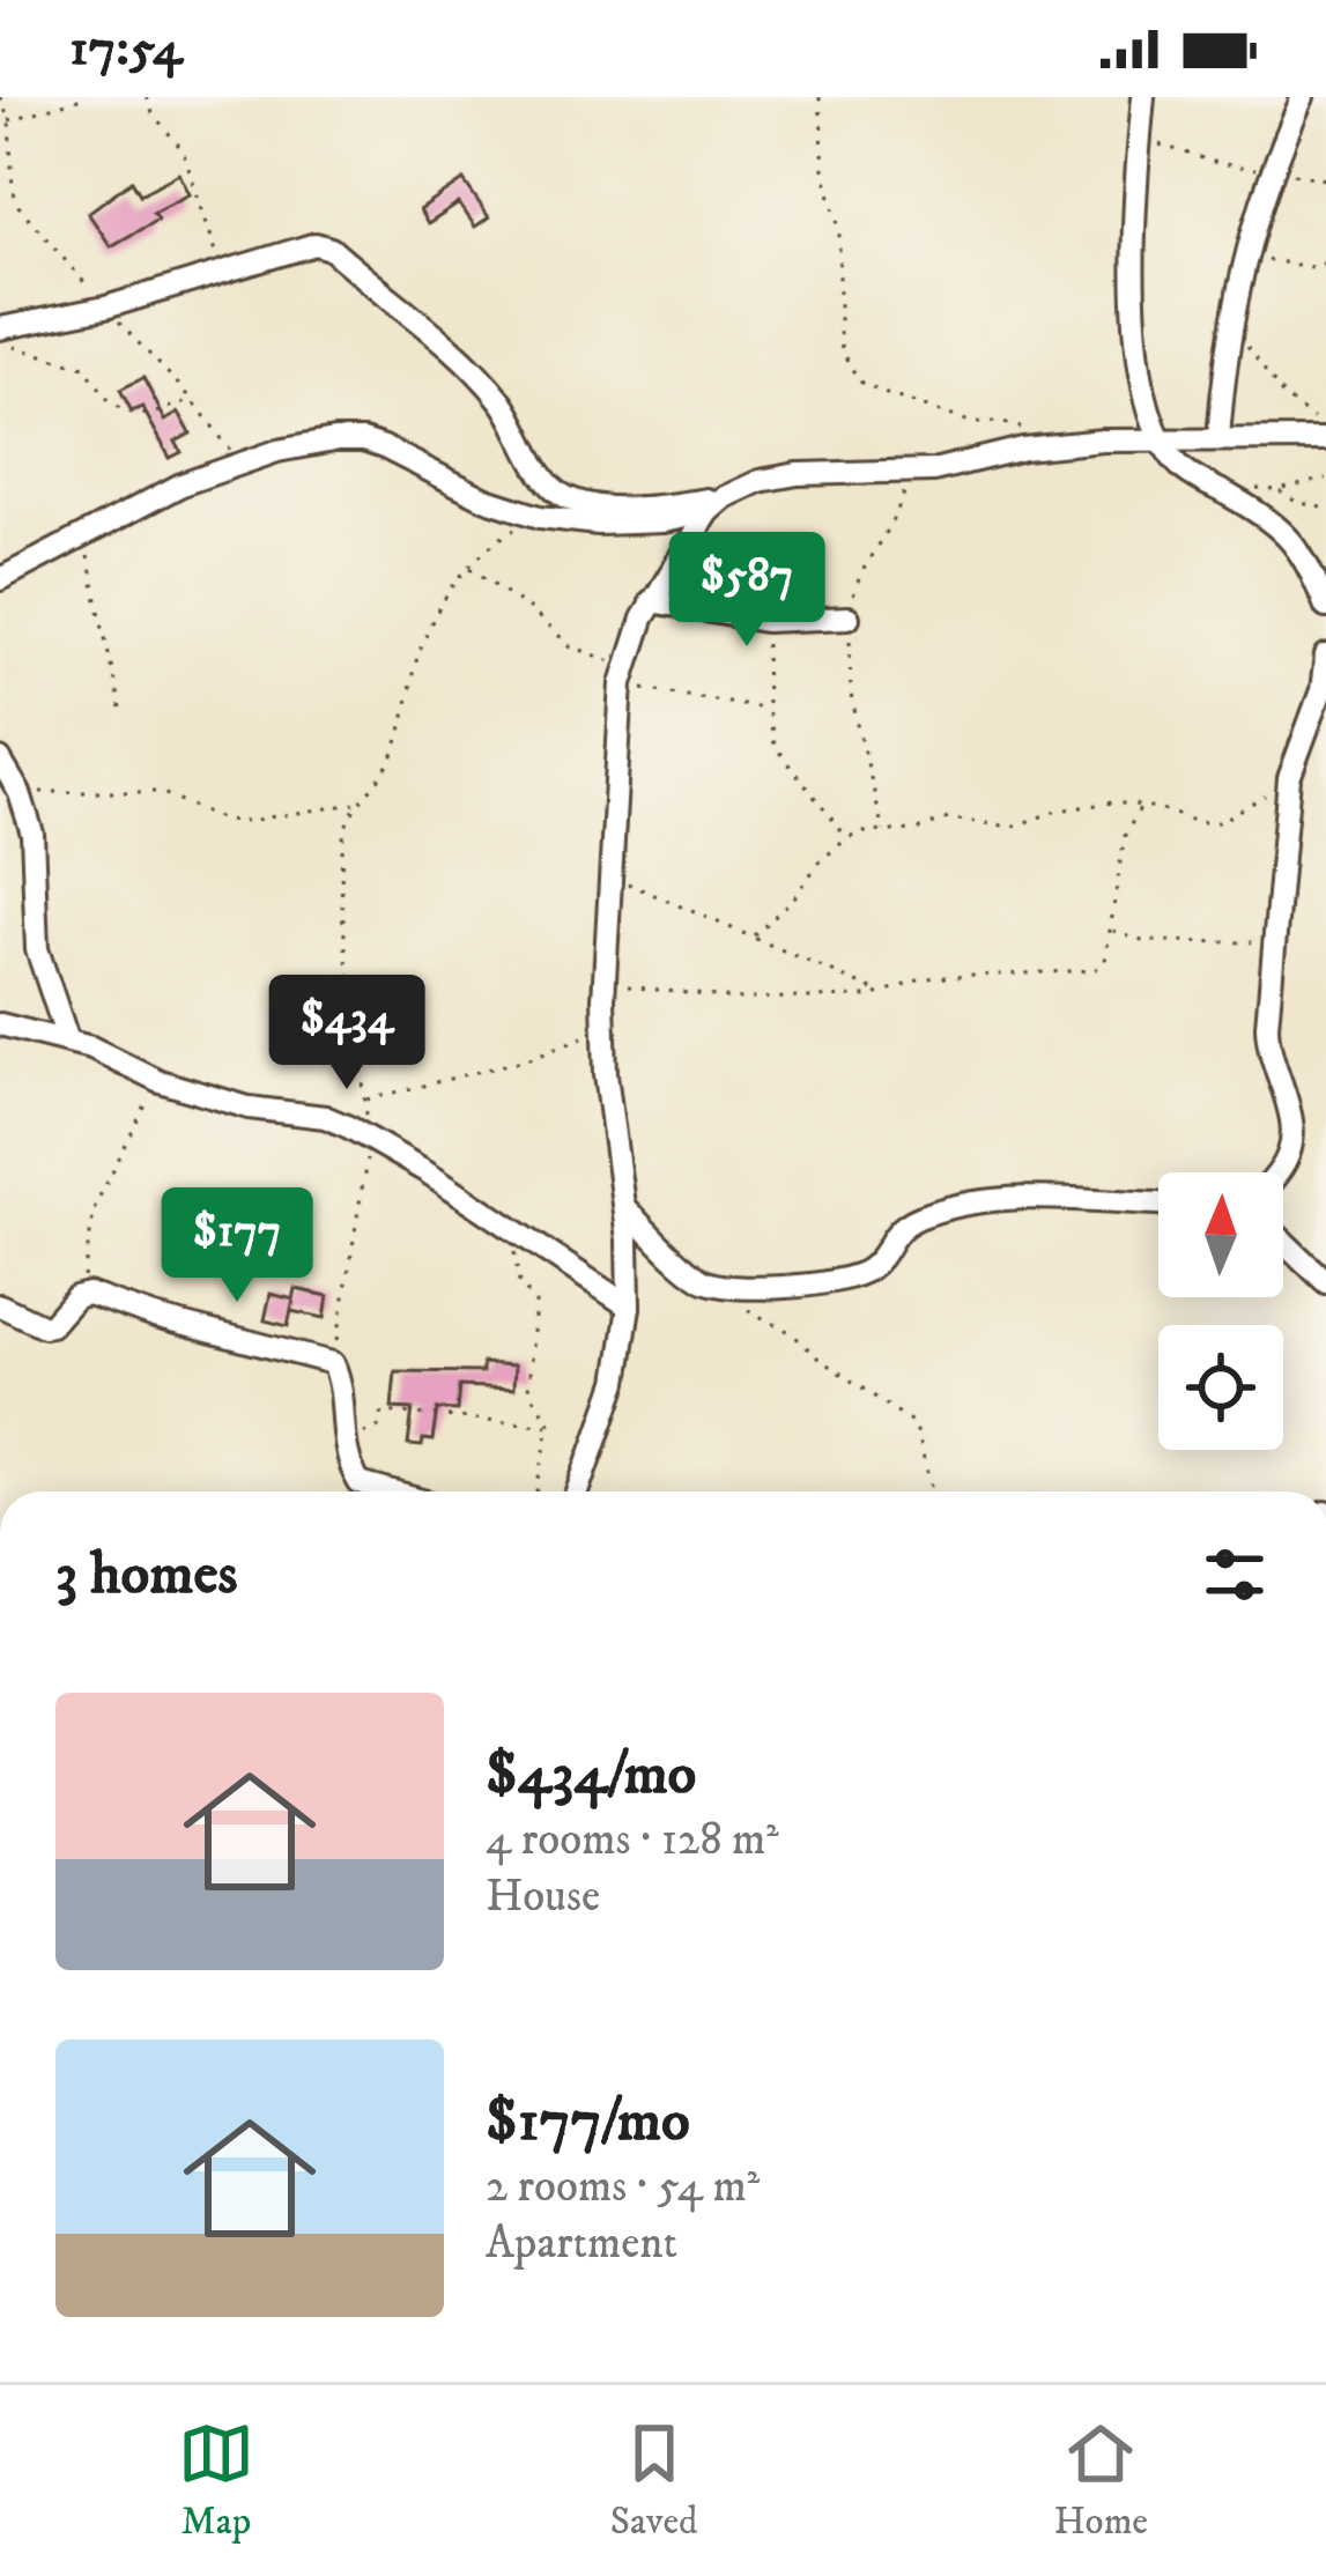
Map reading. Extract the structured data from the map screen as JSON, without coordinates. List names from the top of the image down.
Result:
{
  "north": "top",
  "page": {
    "status": "17:54",
    "price": ["$587", "$434", "$177"],
    "heading": "3 homes",
    "list": [
      {
        "name": "$434/mo",
        "note": "4 rooms · 128 m² · House"
      },
      {
        "name": "$177/mo",
        "note": "2 rooms · 54 m² · Apartment"
      }
    ],
    "tabs": ["Map", "Saved", "Home"]
  }
}
